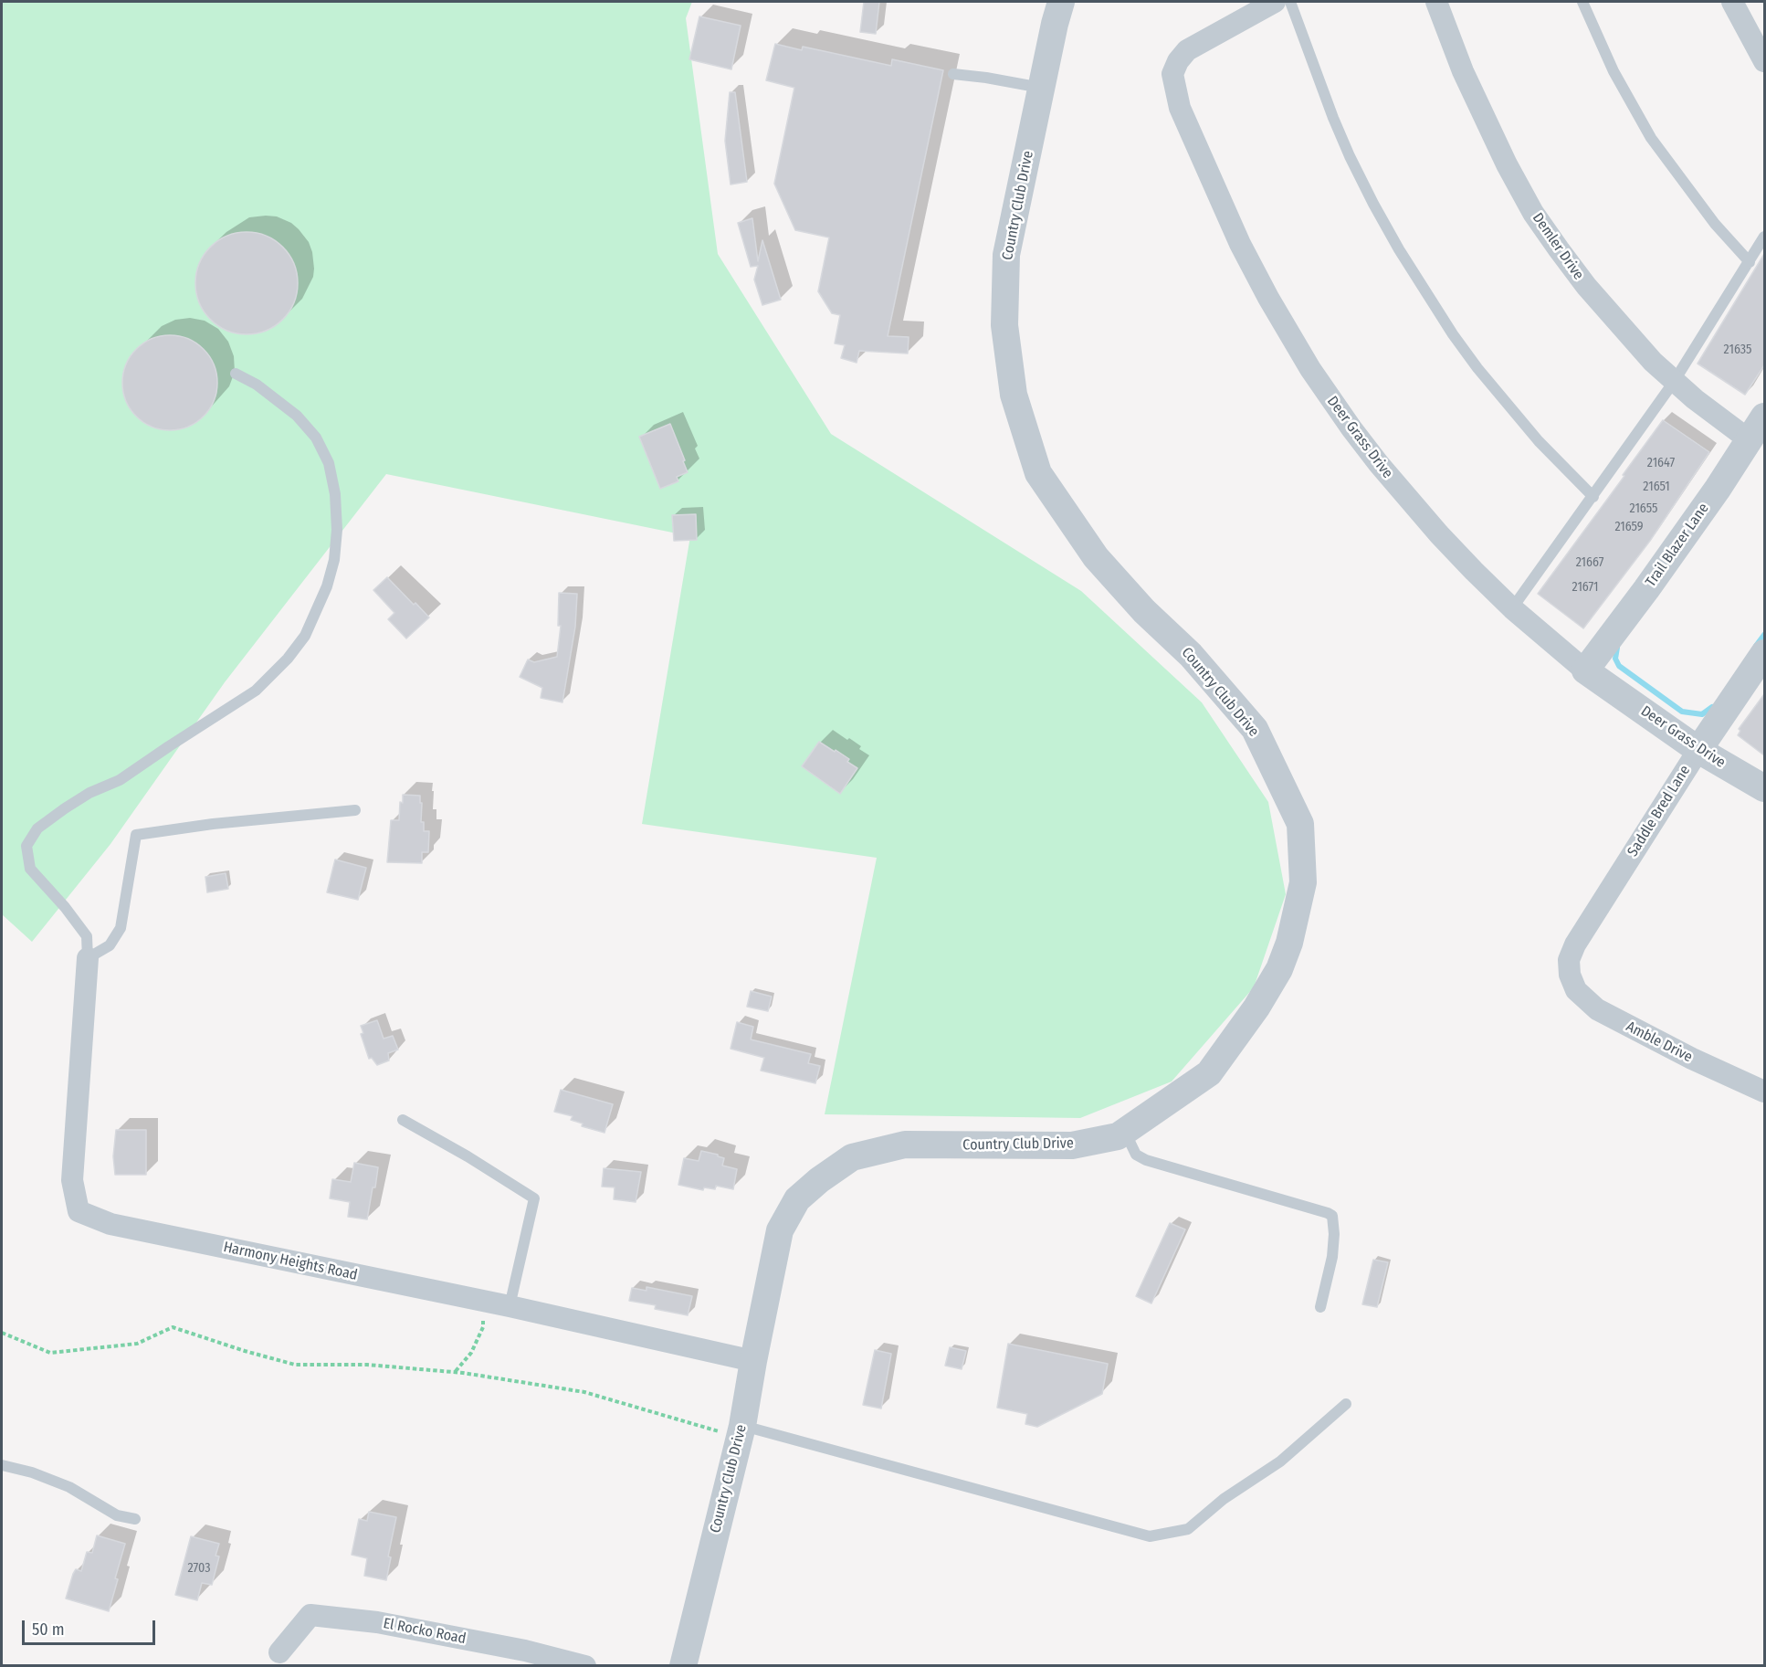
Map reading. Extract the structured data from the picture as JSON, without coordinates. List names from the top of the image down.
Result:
{
  "streets": {
    "street": [
      "Country Club Drive",
      "Demler Drive",
      "Deer Grass Drive",
      "Trail Blazer Lane",
      "Saddle Bred Lane",
      "Amble Drive",
      "Harmony Heights Road",
      "El Rocko Road"
    ]
  },
  "crossings": [
    ["Country Club Drive", "Harmony Heights Road"],
    ["Demler Drive", "Trail Blazer Lane"],
    ["Deer Grass Drive", "Trail Blazer Lane"],
    ["Deer Grass Drive", "Saddle Bred Lane"],
    ["Saddle Bred Lane", "Amble Drive"]
  ],
  "house_numbers": [
    "21635",
    "21647",
    "21651",
    "21655",
    "21659",
    "21667",
    "21671",
    "2703"
  ],
  "scale_bar": "50 m"
}
